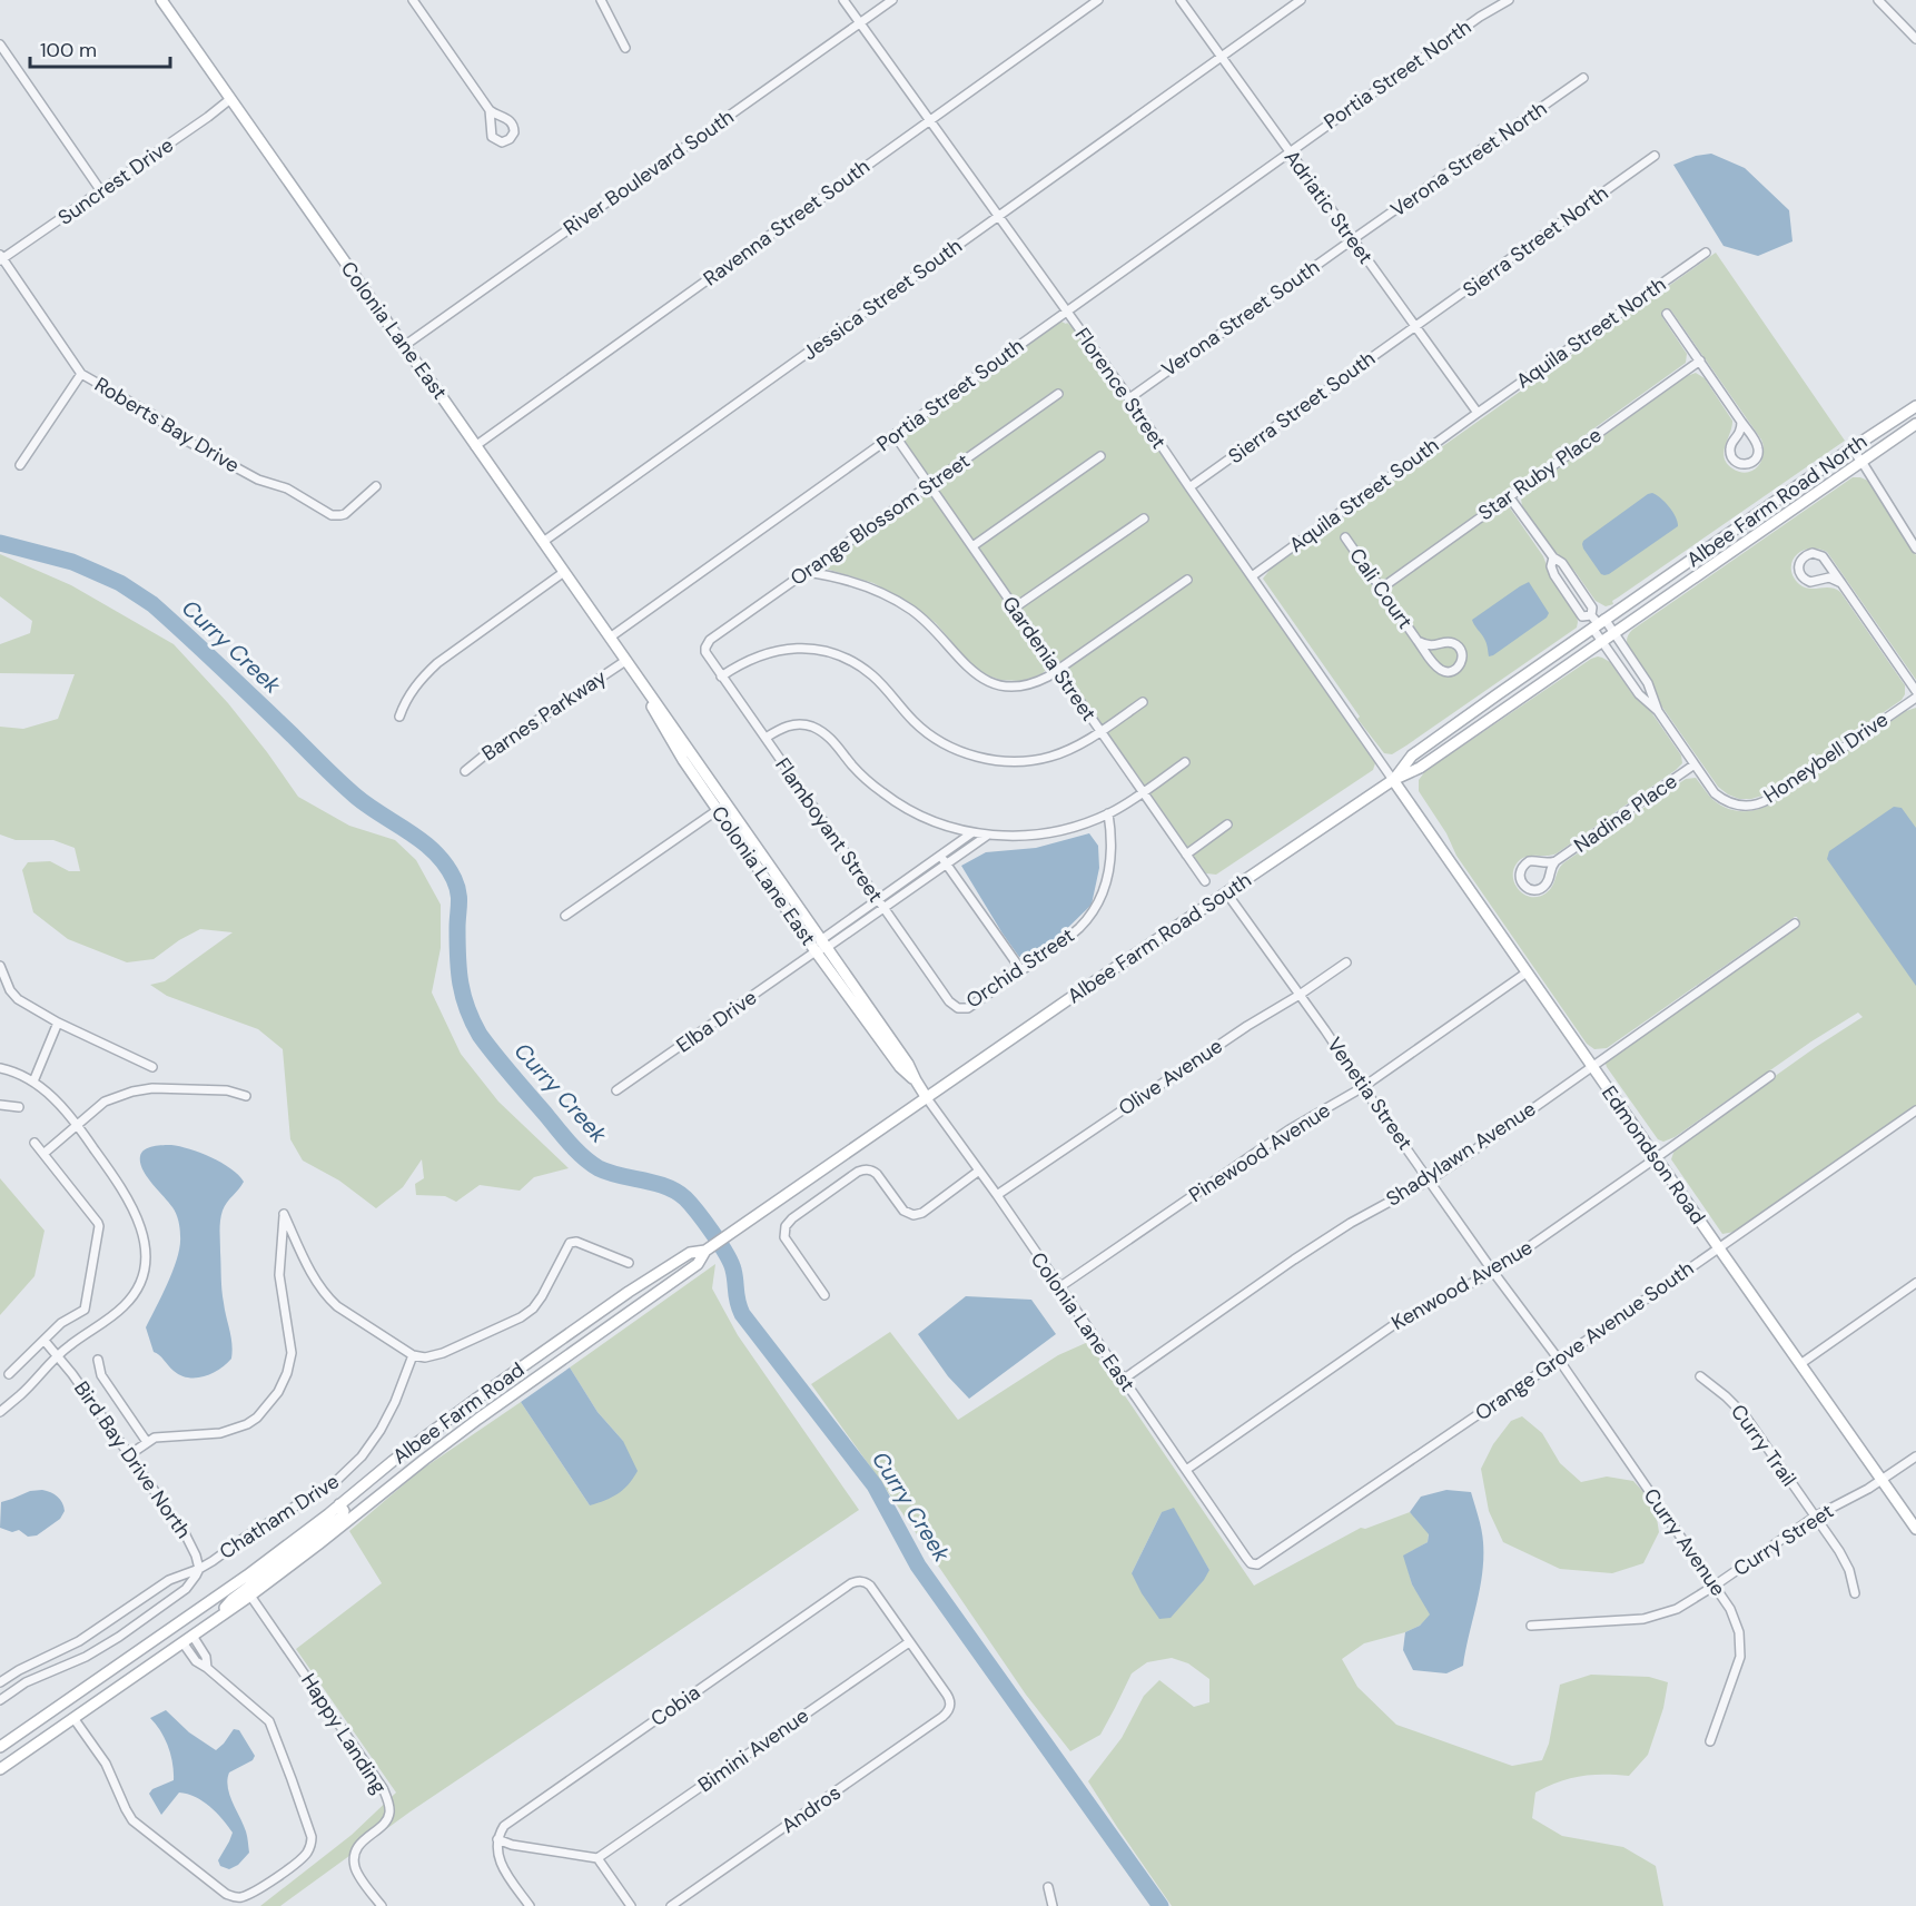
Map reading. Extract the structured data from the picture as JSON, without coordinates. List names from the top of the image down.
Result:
{
  "streets": {
    "main road": [
      "Colonia Lane East",
      "Albee Farm Road North",
      "Albee Farm Road South",
      "Edmondson Road",
      "Albee Farm Road"
    ],
    "street": [
      "Portia Street North",
      "Verona Street North",
      "River Boulevard South",
      "Suncrest Drive",
      "Adriatic Street",
      "Ravenna Street South",
      "Sierra Street North",
      "Jessica Street South",
      "Verona Street South",
      "Aquila Street North",
      "Florence Street",
      "Portia Street South",
      "Sierra Street South",
      "Roberts Bay Drive",
      "Star Ruby Place",
      "Aquila Street South",
      "Orange Blossom Street",
      "Cali Court",
      "Gardenia Street",
      "Barnes Parkway",
      "Honeybell Drive",
      "Nadine Place",
      "Flamboyant Street",
      "Orchid Street",
      "Elba Drive",
      "Olive Avenue",
      "Venetia Street",
      "Pinewood Avenue",
      "Shadylawn Avenue",
      "Kenwood Avenue",
      "Orange Grove Avenue South",
      "Curry Trail",
      "Bird Bay Drive North",
      "Chatham Drive",
      "Curry Street",
      "Curry Avenue",
      "Cobia",
      "Happy Landing",
      "Bimini Avenue",
      "Andros"
    ]
  },
  "crossings": [
    ["Portia Street North", "Adriatic Street"],
    ["Portia Street North", "Portia Street South"],
    ["Verona Street North", "Adriatic Street"],
    ["Verona Street North", "Verona Street South"],
    ["River Boulevard South", "Colonia Lane East"],
    ["River Boulevard South", "Florence Street"],
    ["Suncrest Drive", "Colonia Lane East"],
    ["Suncrest Drive", "Roberts Bay Drive"],
    ["Adriatic Street", "Sierra Street North"],
    ["Adriatic Street", "Jessica Street South"],
    ["Adriatic Street", "Verona Street South"],
    ["Adriatic Street", "Aquila Street North"],
    ["Adriatic Street", "Portia Street South"],
    ["Adriatic Street", "Sierra Street South"],
    ["Adriatic Street", "Aquila Street South"],
    ["Ravenna Street South", "Colonia Lane East"],
    ["Ravenna Street South", "Florence Street"],
    ["Sierra Street North", "Sierra Street South"],
    ["Jessica Street South", "Colonia Lane East"],
    ["Jessica Street South", "Florence Street"],
    ["Verona Street South", "Florence Street"],
    ["Colonia Lane East", "Portia Street South"],
    ["Colonia Lane East", "Barnes Parkway"],
    ["Colonia Lane East", "Albee Farm Road South"],
    ["Colonia Lane East", "Elba Drive"],
    ["Colonia Lane East", "Olive Avenue"],
    ["Colonia Lane East", "Pinewood Avenue"],
    ["Colonia Lane East", "Shadylawn Avenue"],
    ["Colonia Lane East", "Kenwood Avenue"],
    ["Colonia Lane East", "Orange Grove Avenue South"],
    ["Colonia Lane East", "Albee Farm Road"],
    ["Aquila Street North", "Aquila Street South"],
    ["Florence Street", "Portia Street South"],
    ["Florence Street", "Sierra Street South"],
    ["Florence Street", "Aquila Street South"],
    ["Florence Street", "Albee Farm Road South"],
    ["Florence Street", "Edmondson Road"],
    ["Portia Street South", "Gardenia Street"],
    ["Star Ruby Place", "Cali Court"],
    ["Albee Farm Road North", "Albee Farm Road South"],
    ["Orange Blossom Street", "Gardenia Street"],
    ["Orange Blossom Street", "Flamboyant Street"],
    ["Honeybell Drive", "Nadine Place"],
    ["Honeybell Drive", "Albee Farm Road South"],
    ["Flamboyant Street", "Orchid Street"],
    ["Albee Farm Road South", "Venetia Street"],
    ["Albee Farm Road South", "Edmondson Road"],
    ["Albee Farm Road South", "Albee Farm Road"],
    ["Olive Avenue", "Venetia Street"],
    ["Venetia Street", "Pinewood Avenue"],
    ["Venetia Street", "Shadylawn Avenue"],
    ["Venetia Street", "Kenwood Avenue"],
    ["Venetia Street", "Orange Grove Avenue South"],
    ["Venetia Street", "Curry Avenue"],
    ["Pinewood Avenue", "Edmondson Road"],
    ["Shadylawn Avenue", "Edmondson Road"],
    ["Edmondson Road", "Kenwood Avenue"],
    ["Edmondson Road", "Orange Grove Avenue South"],
    ["Edmondson Road", "Curry Street"],
    ["Orange Grove Avenue South", "Curry Avenue"],
    ["Albee Farm Road", "Happy Landing"],
    ["Curry Trail", "Curry Street"],
    ["Bird Bay Drive North", "Chatham Drive"],
    ["Curry Street", "Curry Avenue"],
    ["Cobia", "Bimini Avenue"],
    ["Cobia", "Andros"],
    ["Bimini Avenue", "Andros"]
  ],
  "water": ["Curry Creek"],
  "scale_bar": "100 m"
}
